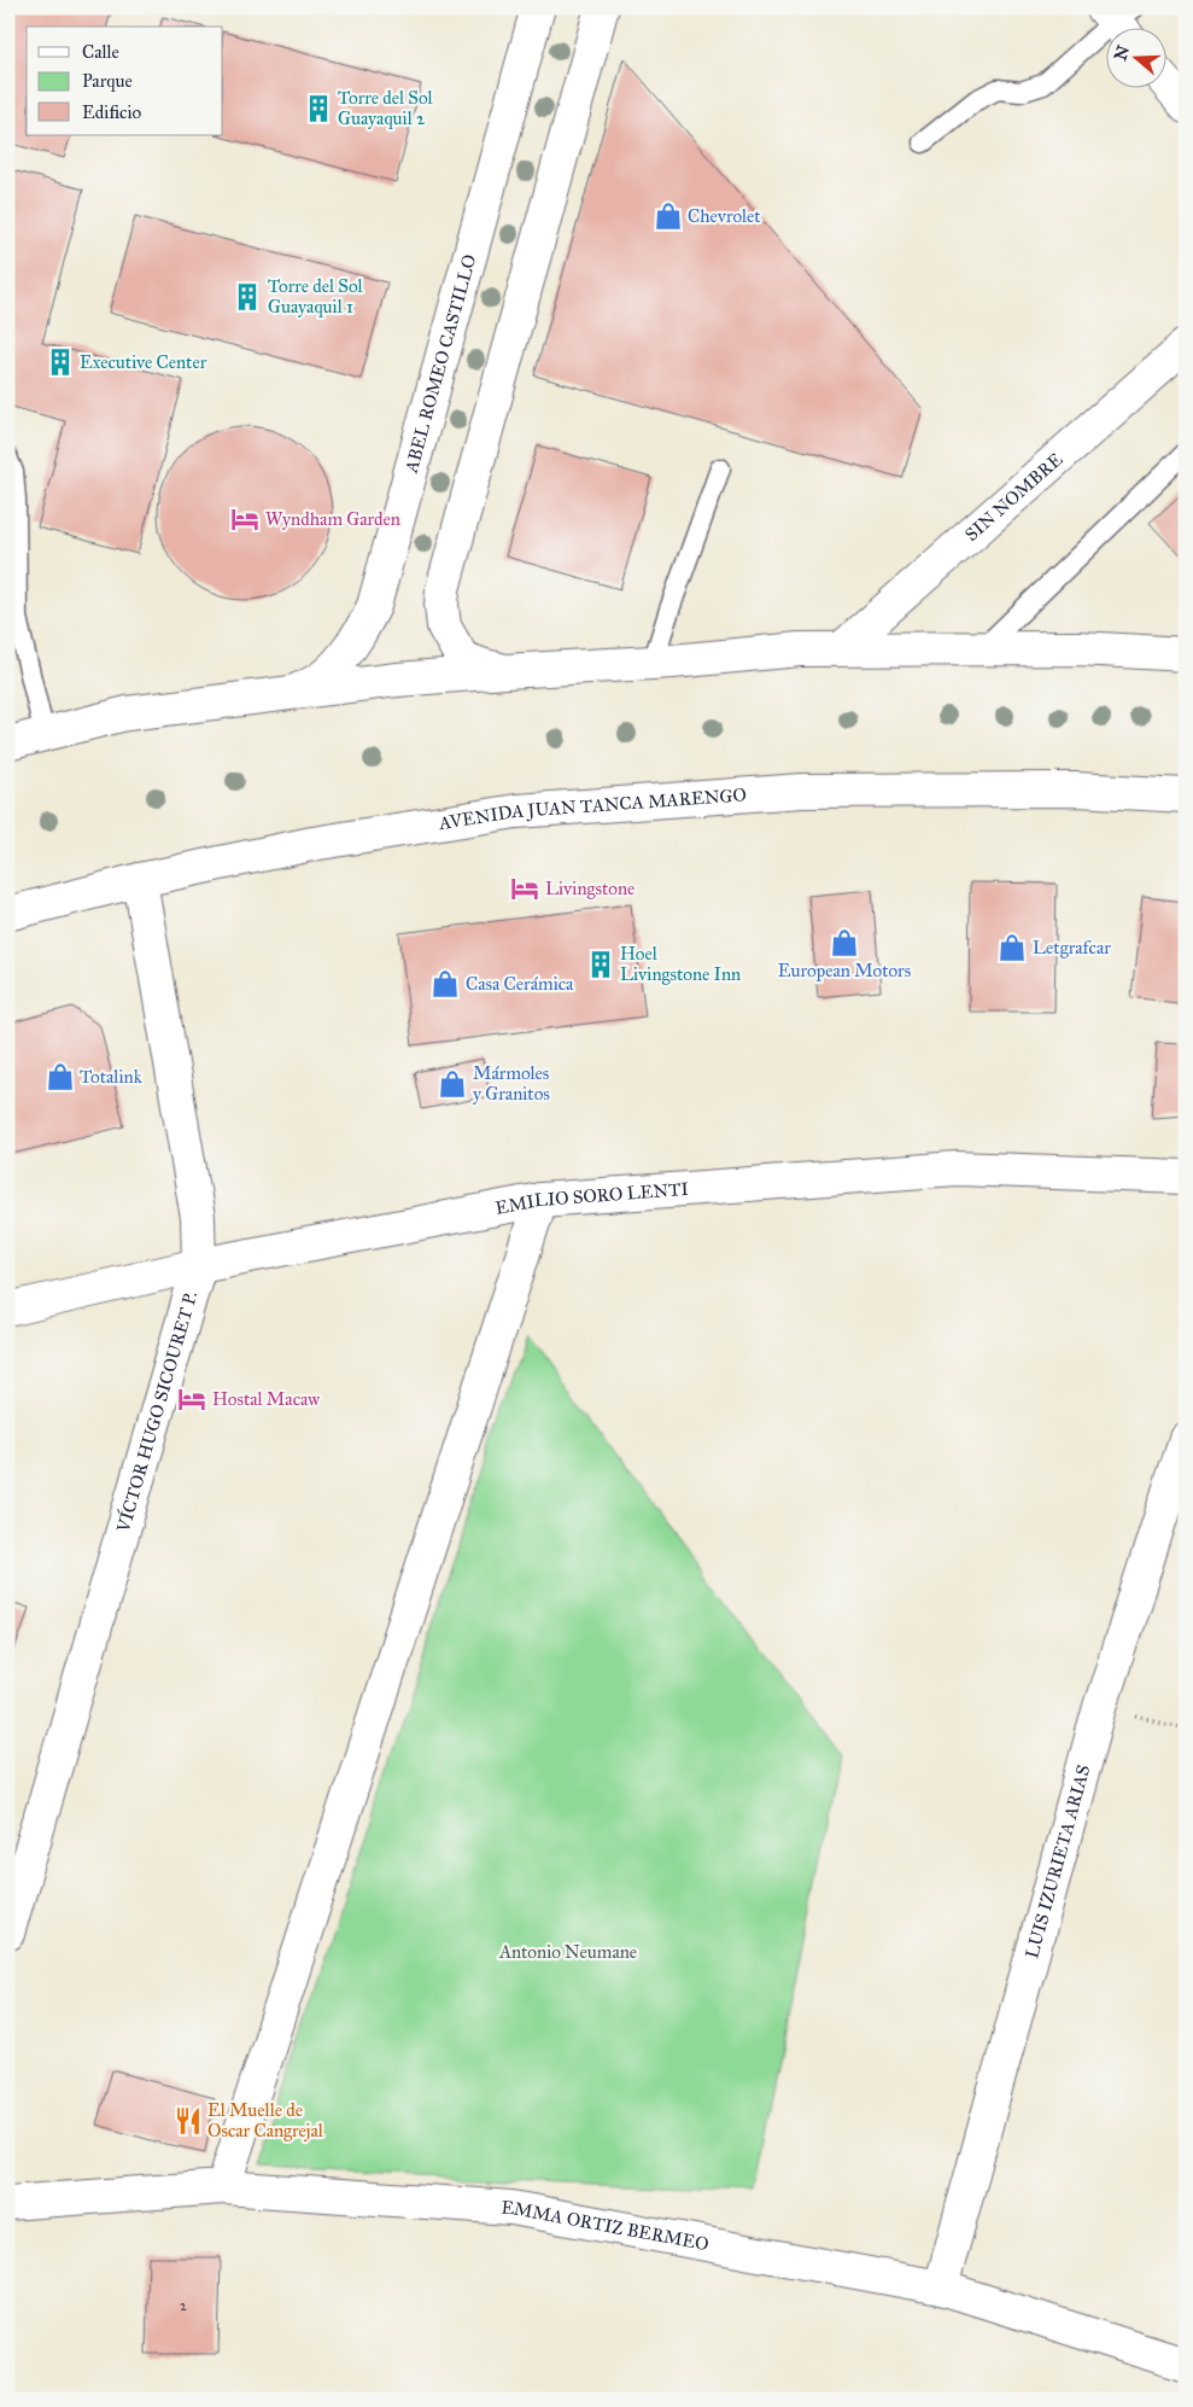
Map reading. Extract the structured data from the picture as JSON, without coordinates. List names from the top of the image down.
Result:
{
  "streets": {
    "street": [
      "ABEL ROMEO CASTILLO",
      "SIN NOMBRE",
      "AVENIDA JUAN TANCA MARENGO",
      "EMILIO SORO LENTI",
      "VÍCTOR HUGO SICOURET P.",
      "LUIS IZURIETA ARIAS",
      "EMMA ORTIZ BERMEO"
    ]
  },
  "crossings": [
    ["AVENIDA JUAN TANCA MARENGO", "VÍCTOR HUGO SICOURET P."],
    ["EMILIO SORO LENTI", "VÍCTOR HUGO SICOURET P."],
    ["LUIS IZURIETA ARIAS", "EMMA ORTIZ BERMEO"]
  ],
  "parks": ["Antonio Neumane"],
  "places": {
    "building": [
      "Torre del Sol Guayaquil 2",
      "Torre del Sol Guayaquil 1",
      "Executive Center",
      "Hoel Livingstone Inn"
    ],
    "shop": [
      "Chevrolet",
      "European Motors",
      "Letgrafcar",
      "Casa Cerámica",
      "Totalink",
      "Mármoles y Granitos"
    ],
    "hotel": ["Wyndham Garden", "Livingstone", "Hostal Macaw"],
    "restaurant": ["El Muelle de Oscar Cangrejal"]
  },
  "house_numbers": ["2"],
  "legend": ["Calle", "Parque", "Edificio"],
  "north": "left"
}
